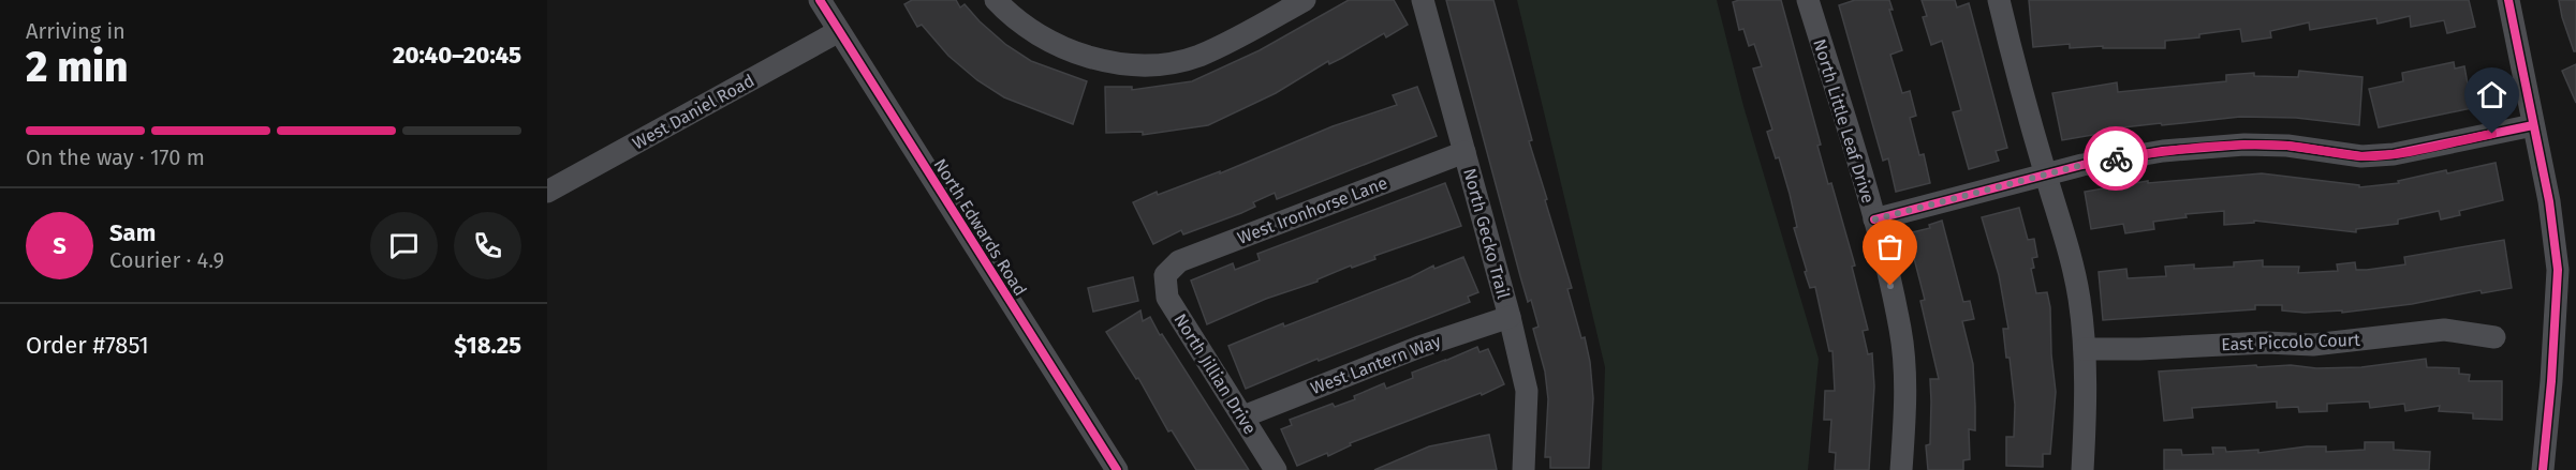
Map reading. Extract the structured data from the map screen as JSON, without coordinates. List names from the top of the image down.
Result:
{
  "streets": {
    "street": [
      "West Daniel Road",
      "North Little Leaf Drive",
      "West Ironhorse Lane",
      "North Edwards Road",
      "North Gecko Trail",
      "East Piccolo Court",
      "West Lantern Way",
      "North Jillian Drive"
    ]
  },
  "crossings": [
    ["West Daniel Road", "North Edwards Road"],
    ["West Ironhorse Lane", "North Gecko Trail"],
    ["West Ironhorse Lane", "North Jillian Drive"],
    ["North Gecko Trail", "West Lantern Way"],
    ["West Lantern Way", "North Jillian Drive"]
  ],
  "page": {
    "heading": ["2 min", "Arriving in", "20:40–20:45"],
    "panel": [
      "Sam",
      "Courier · 4.9",
      "Order #7851",
      "$18.25"
    ],
    "bar": "On the way · 170 m",
    "round": "S"
  }
}
